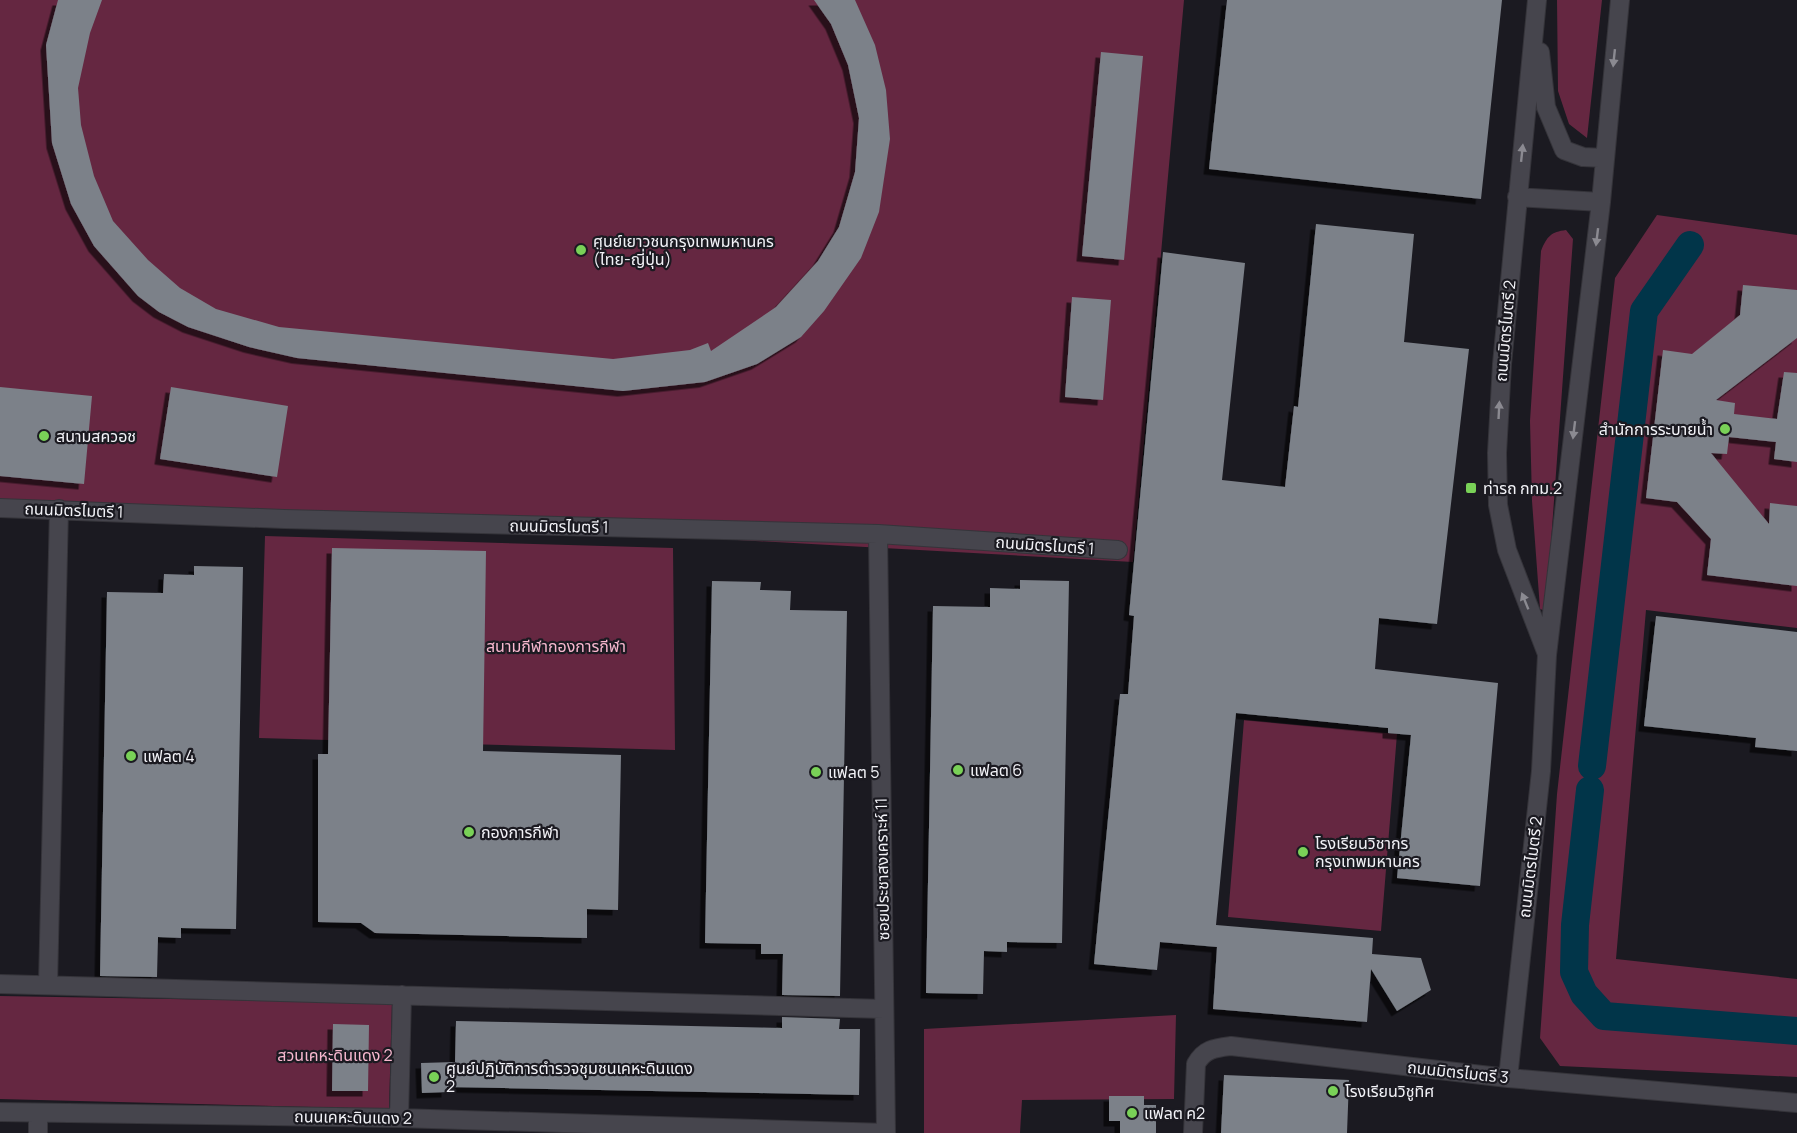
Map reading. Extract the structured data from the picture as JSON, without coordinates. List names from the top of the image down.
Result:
{
  "streets": {
    "street": [
      "ถนนมิตรไมตรี 2",
      "ถนนมิตรไมตรี 1",
      "ซอยประชาสงเคราะห์ 11",
      "ถนนมิตรไมตรี 3",
      "ถนนเคหะดินแดง 2"
    ]
  },
  "crossings": [
    ["ถนนมิตรไมตรี 2", "ถนนมิตรไมตรี 3"],
    ["ถนนมิตรไมตรี 1", "ซอยประชาสงเคราะห์ 11"],
    ["ซอยประชาสงเคราะห์ 11", "ถนนเคหะดินแดง 2"]
  ],
  "parks": ["สนามกีฬากองการกีฬา", "สวนเคหะดินแดง 2"],
  "places": {
    "other": [
      "ศูนย์เยาวชนกรุงเทพมหานคร (ไทย-ญี่ปุ่น)",
      "สำนักการระบายน้ำ",
      "สนามสควอช",
      "แฟลต 4",
      "แฟลต 6",
      "แฟลต 5",
      "กองการกีฬา",
      "โรงเรียนวิชากร กรุงเทพมหานคร",
      "ศูนย์ปฏิบัติการตำรวจชุมชนเคหะดินแดง 2",
      "โรงเรียนวิชูทิศ",
      "แฟลต ค2"
    ],
    "transit": ["ท่ารถ กทม.2"]
  }
}
